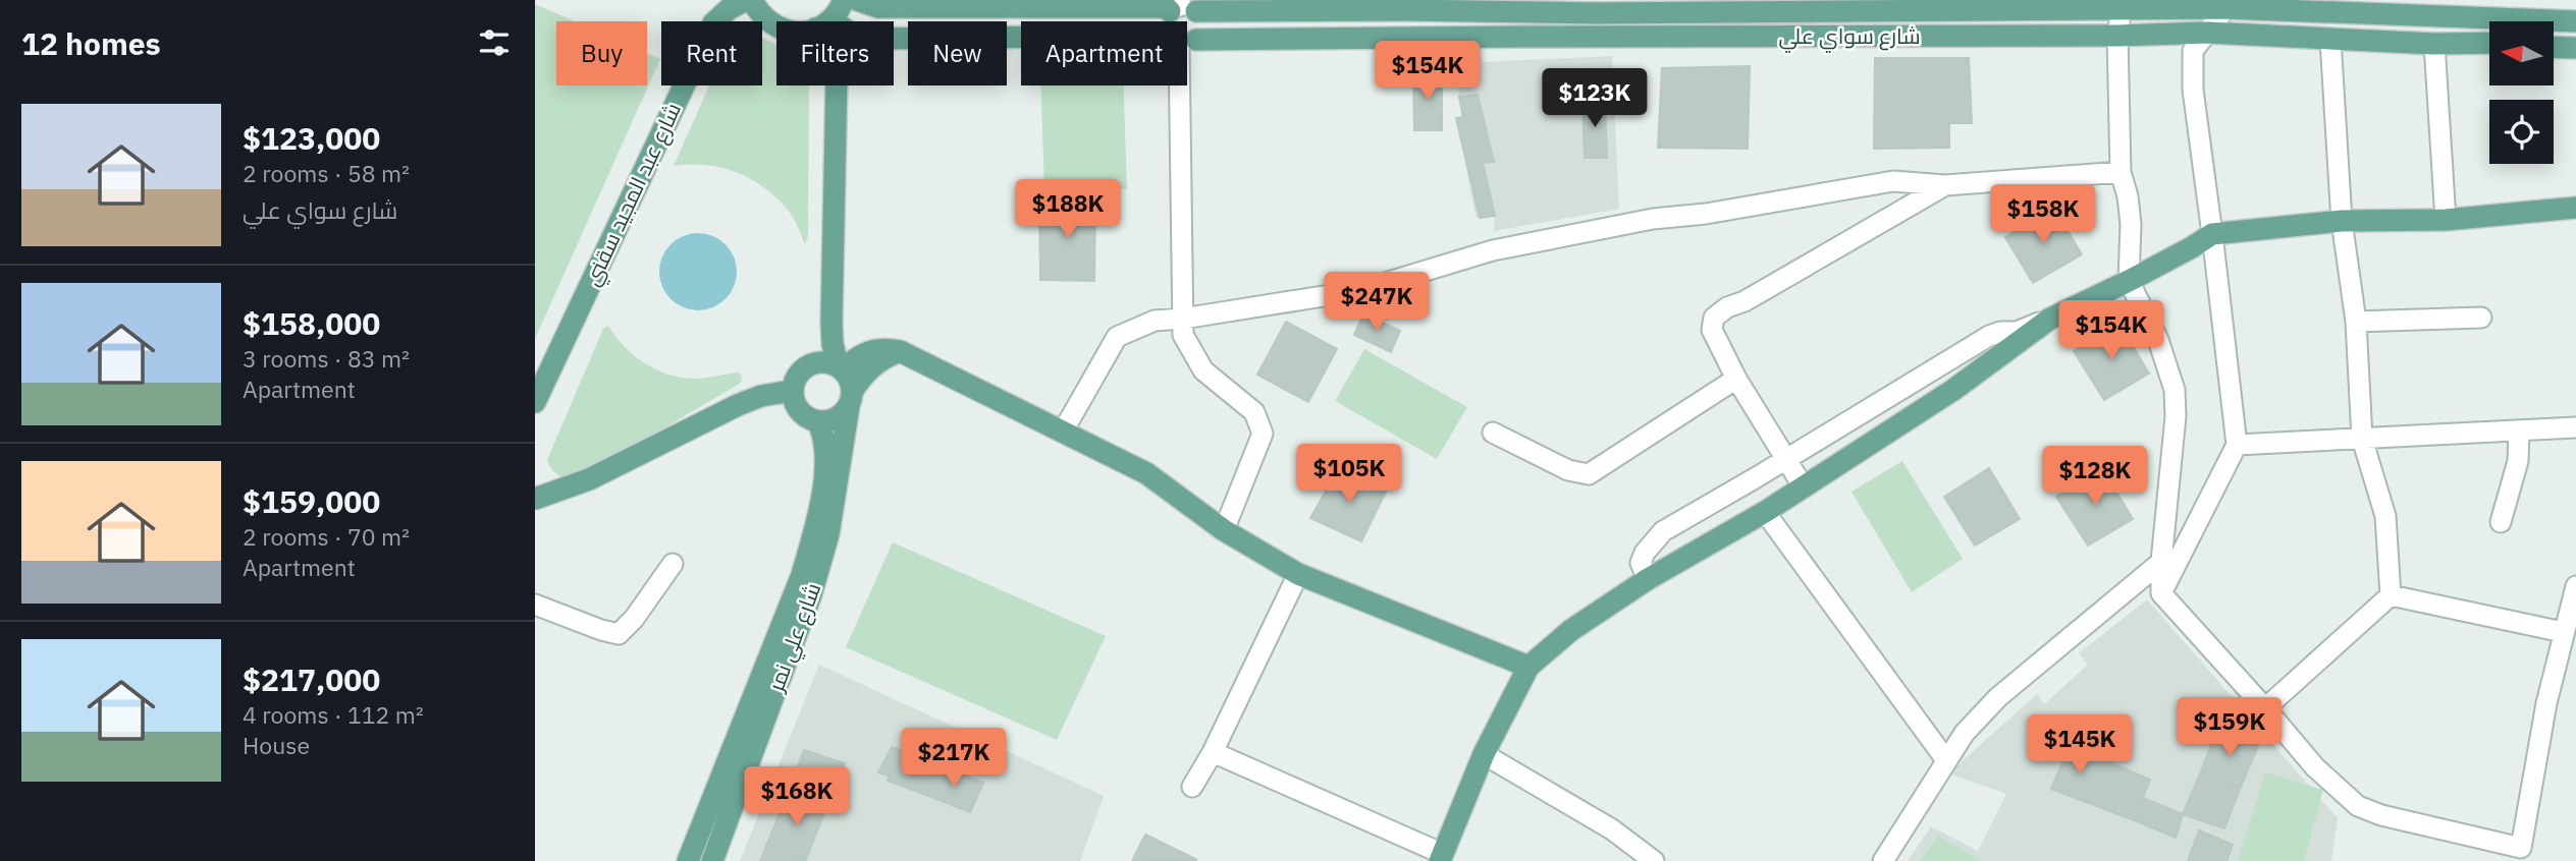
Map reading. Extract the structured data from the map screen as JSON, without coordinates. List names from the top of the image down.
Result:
{
  "streets": {
    "main road": ["شارع سواي علي", "شارع عبد المجيد سقني", "شارع علي نمر"]
  },
  "north": "left",
  "page": {
    "heading": "12 homes",
    "chip": [
      "Buy",
      "Rent",
      "Filters",
      "New",
      "Apartment"
    ],
    "price": [
      "$154K",
      "$123K",
      "$188K",
      "$158K",
      "$247K",
      "$154K",
      "$105K",
      "$128K",
      "$159K",
      "$145K",
      "$217K",
      "$168K"
    ],
    "list": [
      {
        "name": "$123,000",
        "note": "2 rooms · 58 m² · شارع سواي علي"
      },
      {
        "name": "$158,000",
        "note": "3 rooms · 83 m² · Apartment"
      },
      {
        "name": "$159,000",
        "note": "2 rooms · 70 m² · Apartment"
      },
      {
        "name": "$217,000",
        "note": "4 rooms · 112 m² · House"
      }
    ]
  }
}
